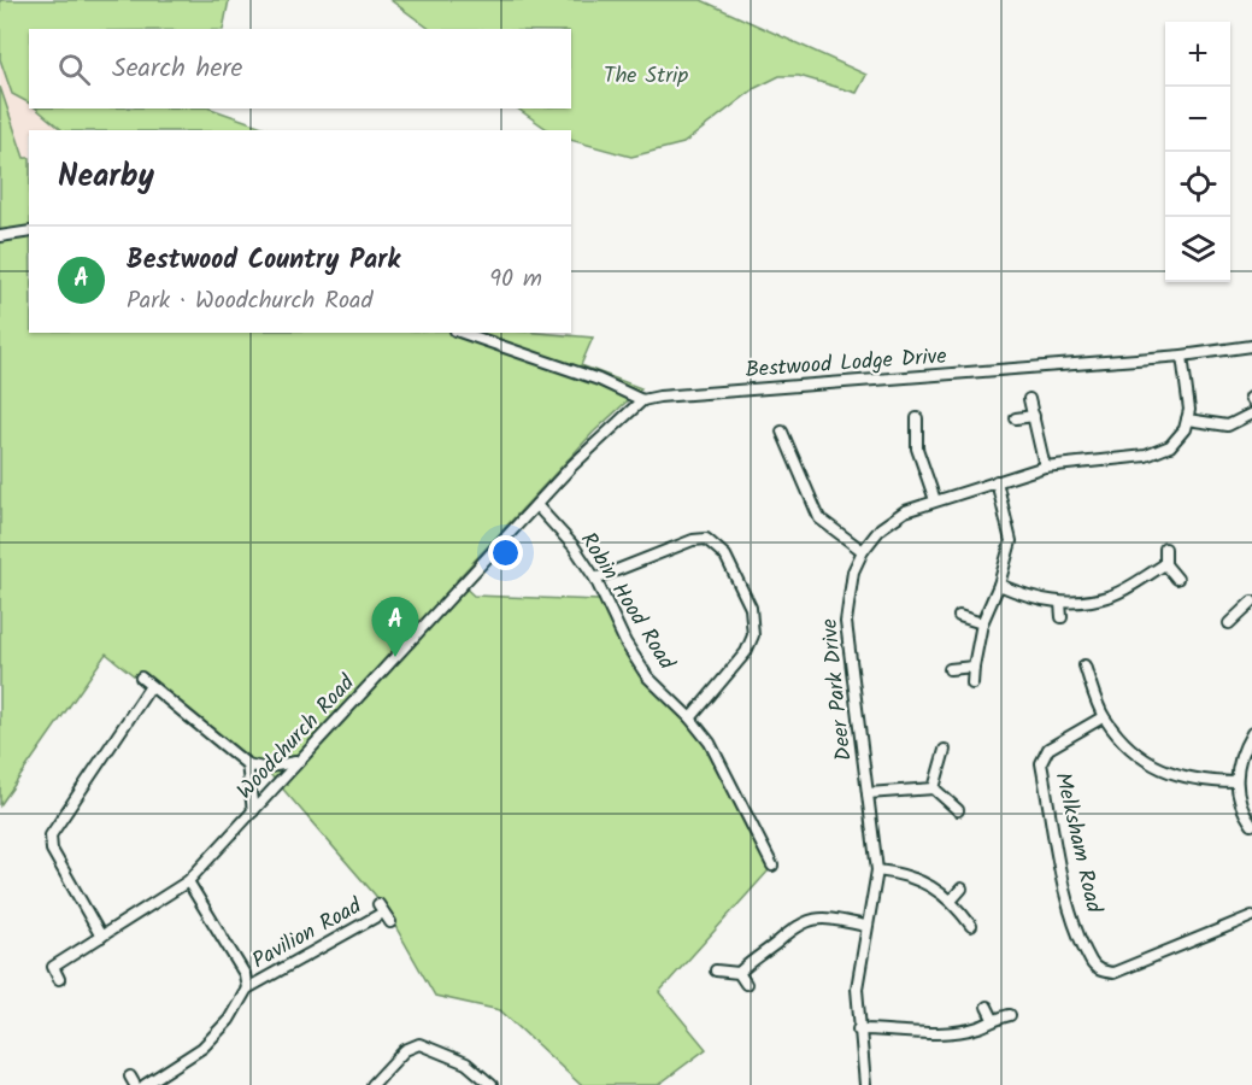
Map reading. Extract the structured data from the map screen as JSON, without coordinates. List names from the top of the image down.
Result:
{
  "streets": {
    "street": [
      "Bestwood Lodge Drive",
      "Robin Hood Road",
      "Deer Park Drive",
      "Woodchurch Road",
      "Melksham Road",
      "Pavilion Road"
    ]
  },
  "crossings": [
    ["Bestwood Lodge Drive", "Woodchurch Road"],
    ["Robin Hood Road", "Woodchurch Road"],
    ["Woodchurch Road", "Pavilion Road"]
  ],
  "parks": ["The Strip"],
  "page": {
    "map_buttons": ["+", "−"],
    "search": "Search here",
    "heading": "Nearby",
    "list": [
      {
        "mark": "A",
        "name": "Bestwood Country Park",
        "note": "Park · Woodchurch Road",
        "value": "90 m"
      }
    ],
    "pins": "A"
  }
}
